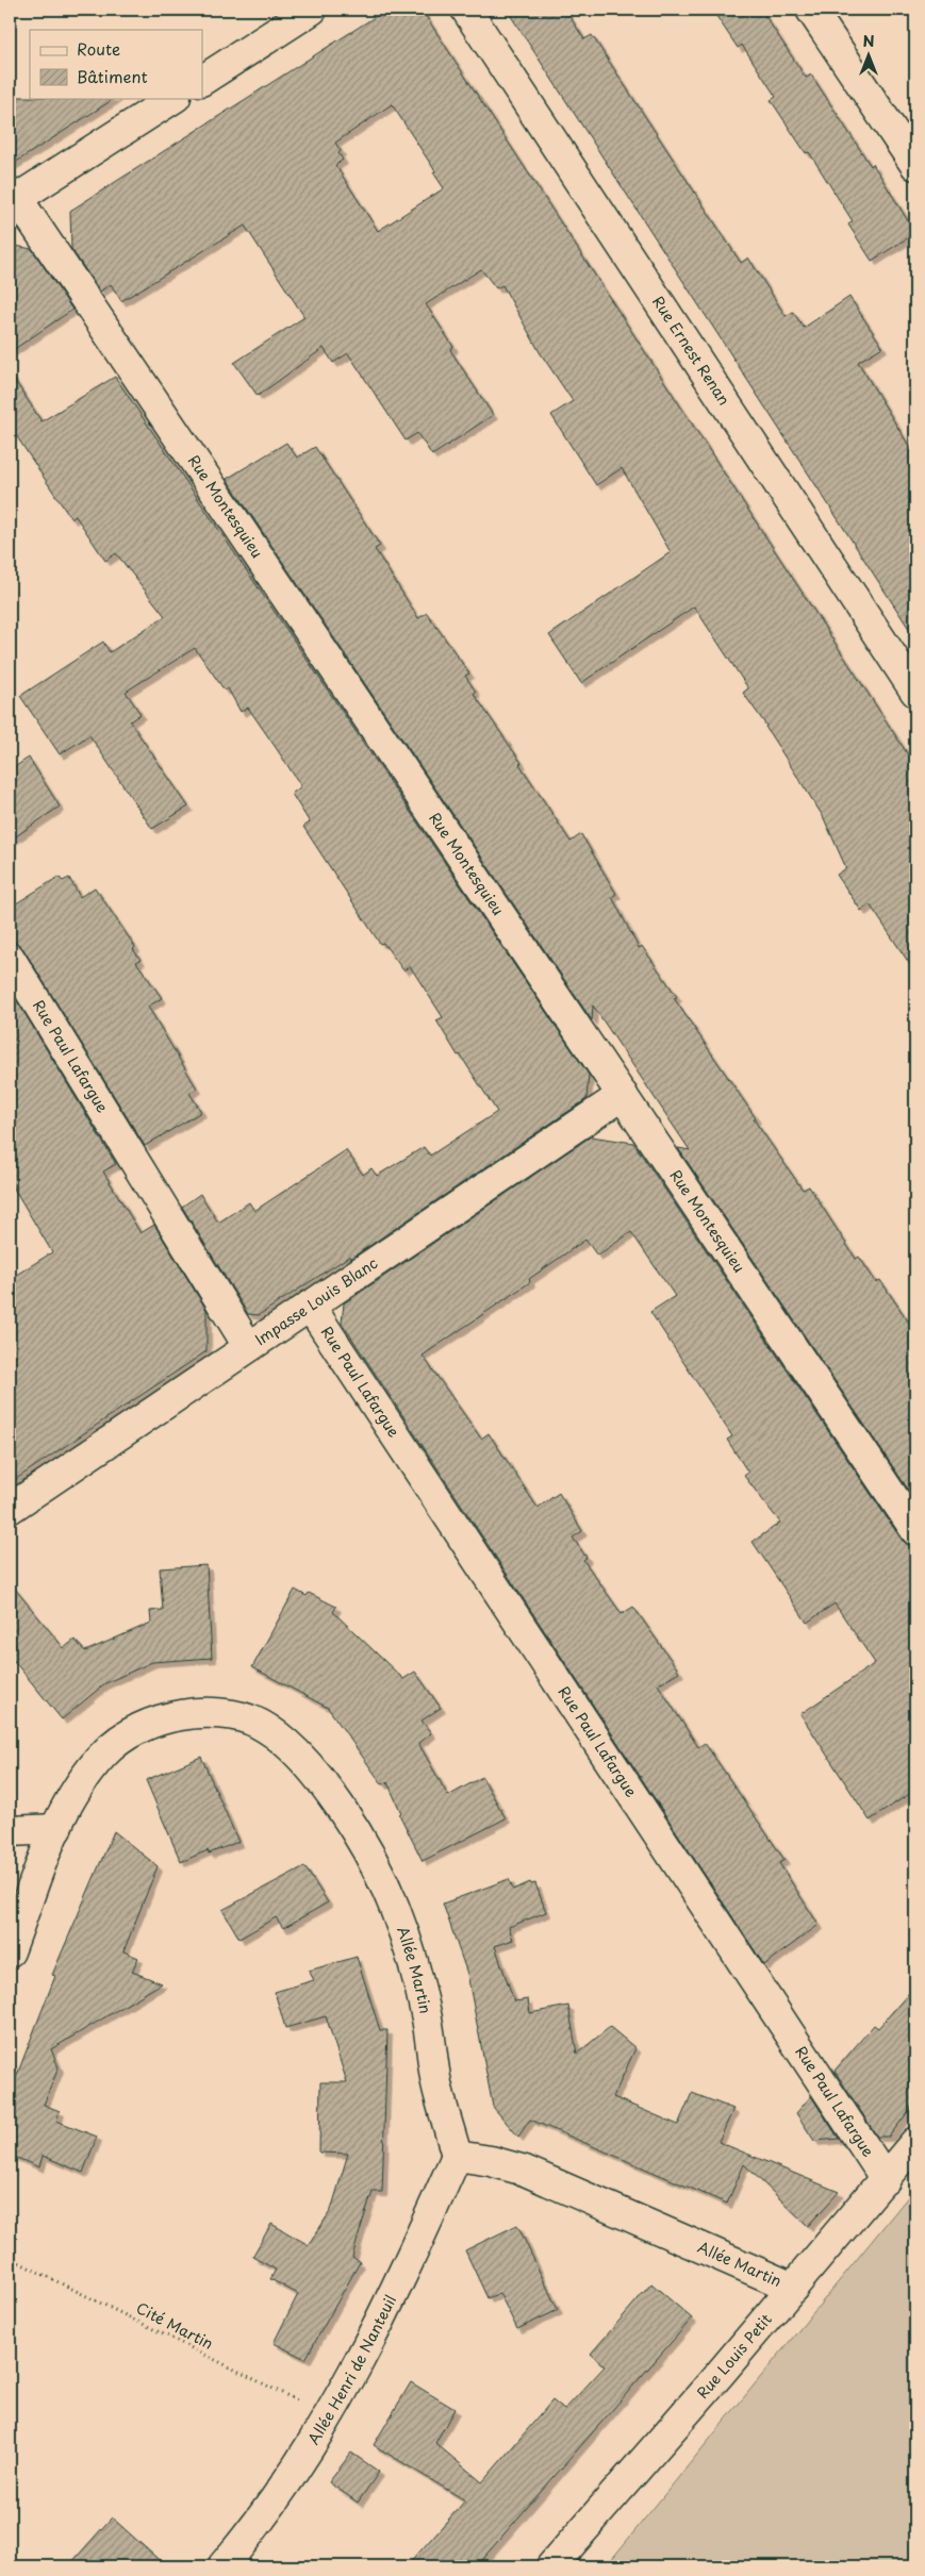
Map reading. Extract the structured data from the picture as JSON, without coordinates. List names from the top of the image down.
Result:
{
  "streets": {
    "street": [
      "Rue Ernest Renan",
      "Rue Montesquieu",
      "Rue Paul Lafargue",
      "Impasse Louis Blanc",
      "Allée Martin",
      "Rue Louis Petit",
      "Allée Henri de Nanteuil"
    ],
    "path": ["Cité Martin"]
  },
  "crossings": [
    ["Rue Montesquieu", "Impasse Louis Blanc"],
    ["Rue Paul Lafargue", "Impasse Louis Blanc"],
    ["Rue Paul Lafargue", "Rue Louis Petit"],
    ["Allée Martin", "Rue Louis Petit"],
    ["Allée Martin", "Allée Henri de Nanteuil"],
    ["Cité Martin", "Allée Henri de Nanteuil"]
  ],
  "legend": ["Route", "Bâtiment"],
  "north": "top"
}
